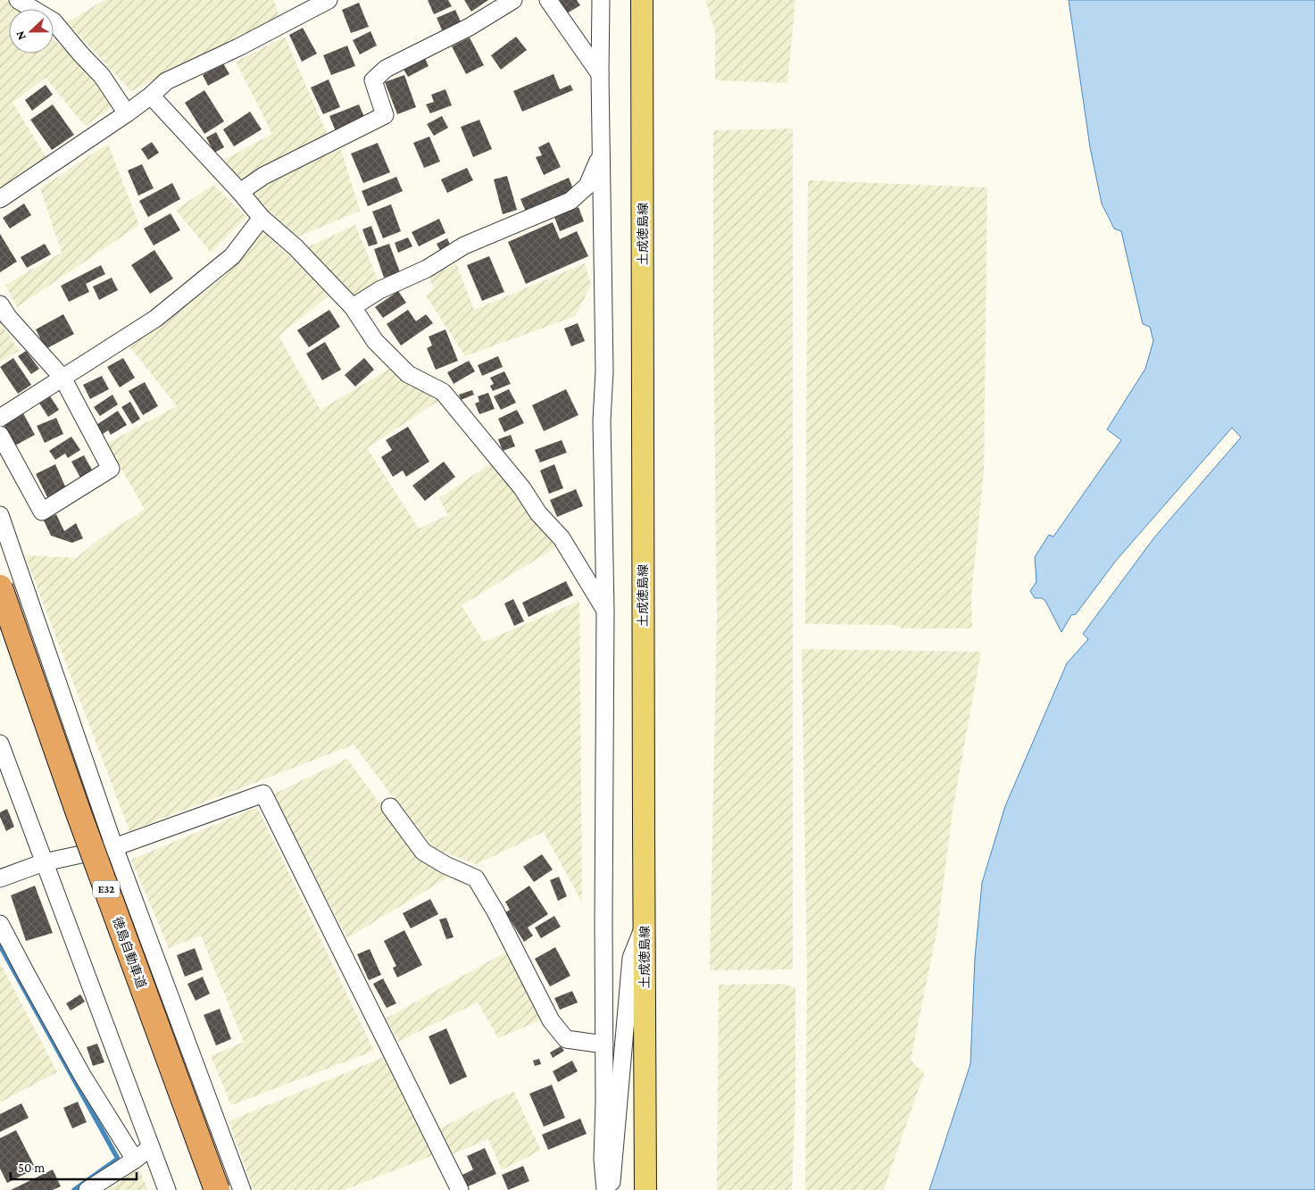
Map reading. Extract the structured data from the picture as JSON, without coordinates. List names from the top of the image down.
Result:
{
  "streets": {
    "highway": ["E32", "徳島自動車道"],
    "main road": ["土成徳島線"]
  },
  "scale_bar": "50 m",
  "north": "left"
}
